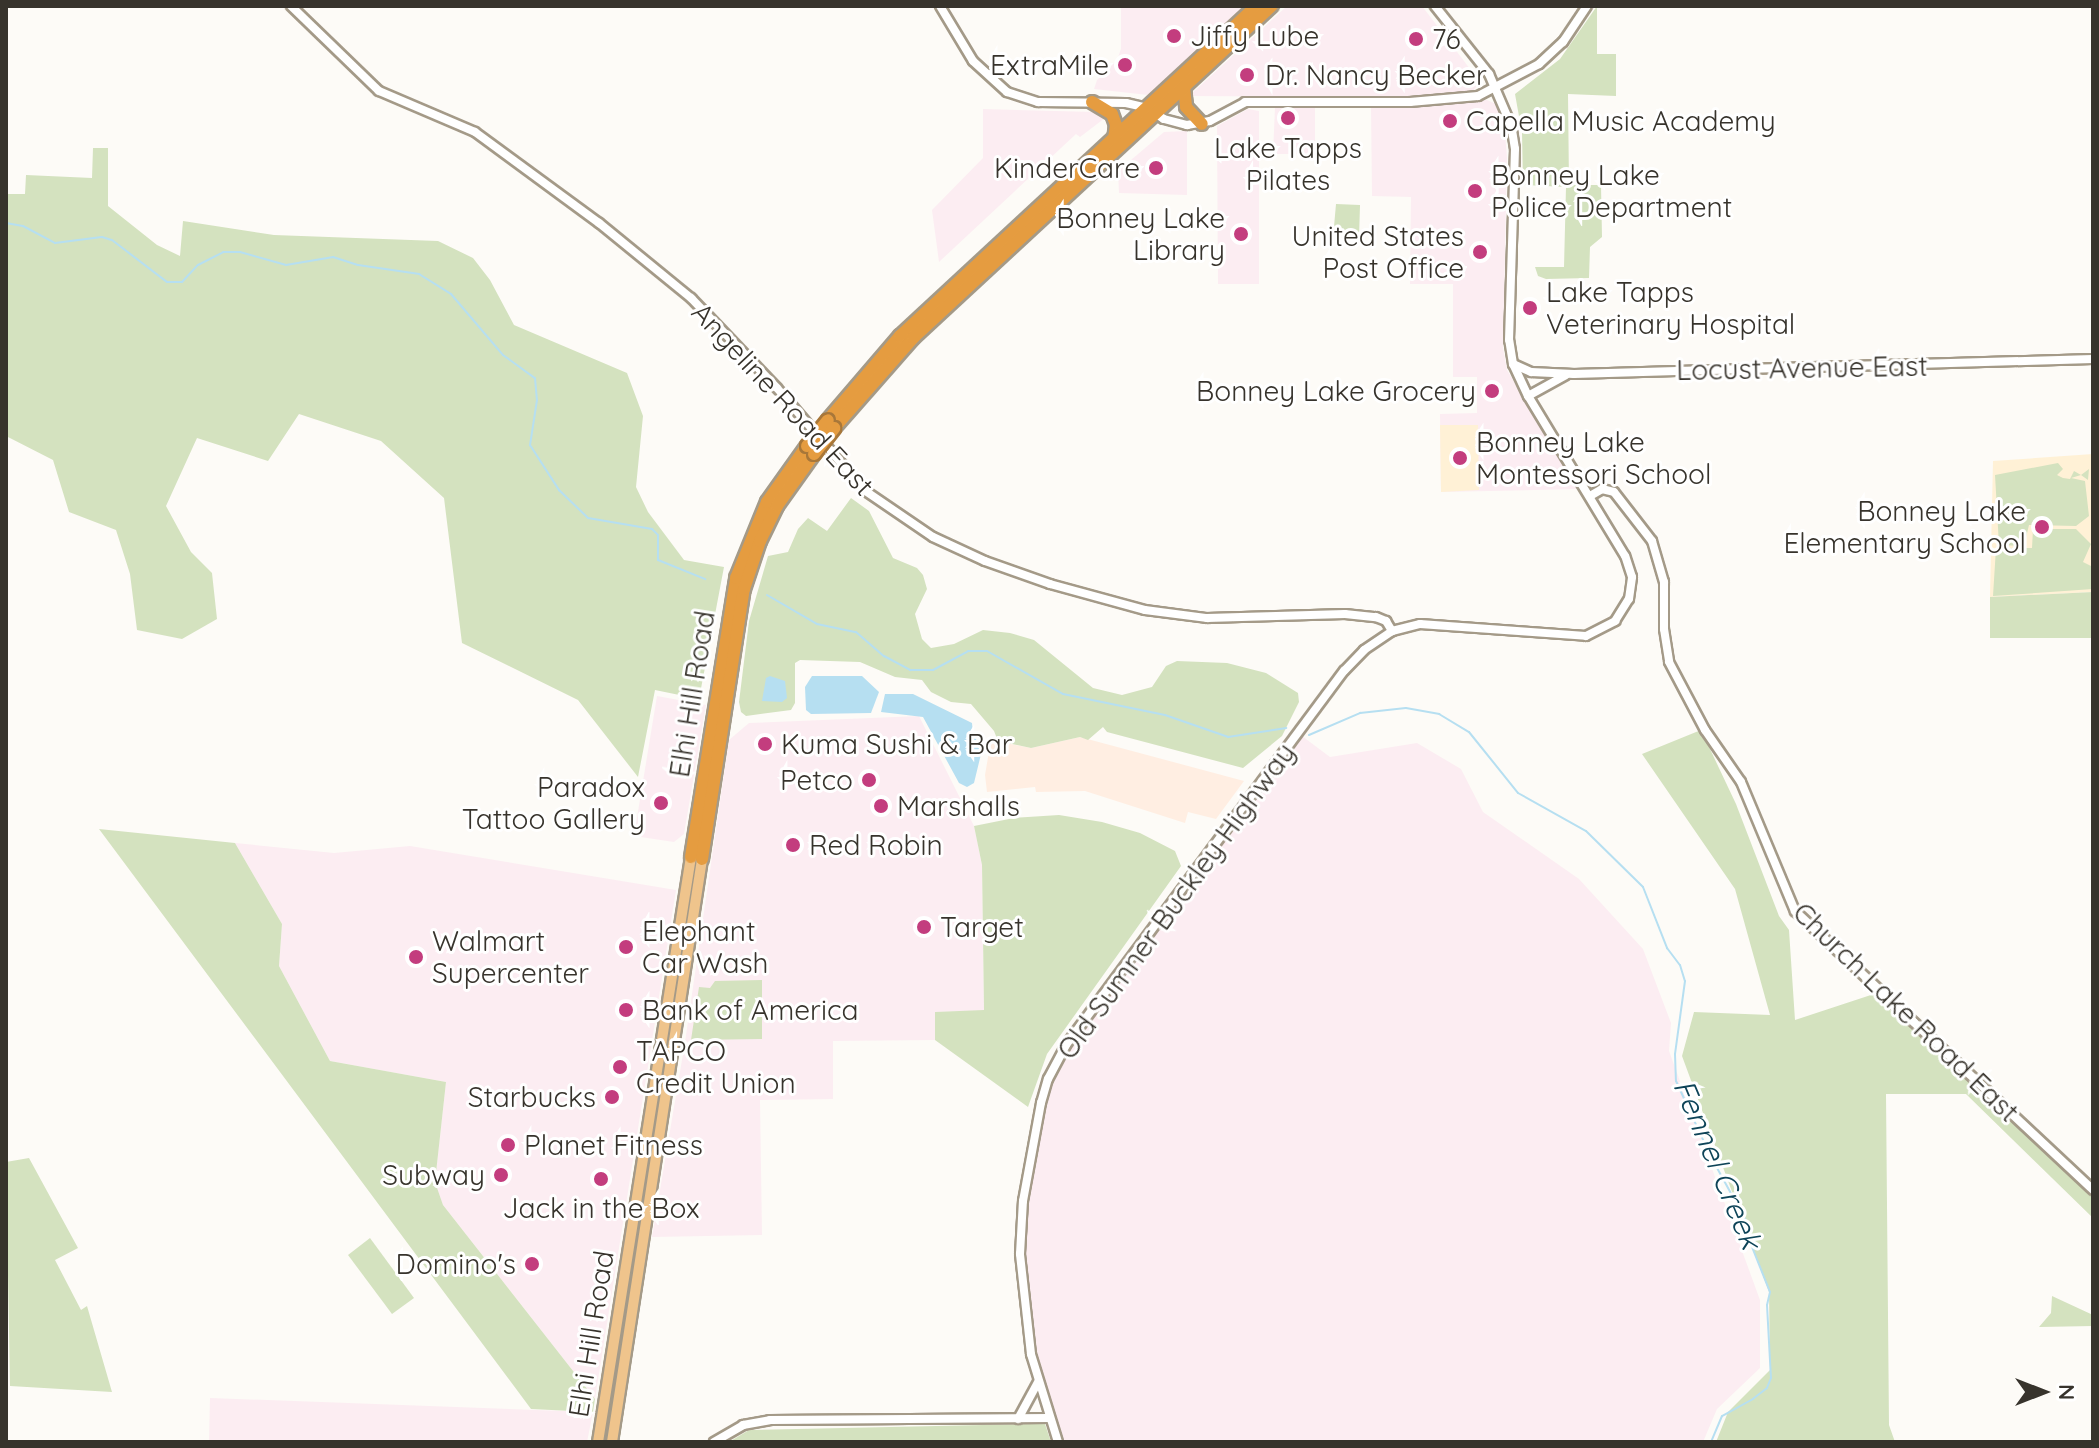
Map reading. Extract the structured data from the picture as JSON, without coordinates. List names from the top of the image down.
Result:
{
  "streets": {
    "highway": ["Elhi Hill Road"],
    "street": [
      "Locust Avenue East",
      "Angeline Road East",
      "Old Sumner Buckley Highway",
      "Church Lake Road East"
    ]
  },
  "crossings": [
    ["Angeline Road East", "Old Sumner Buckley Highway"],
    ["Old Sumner Buckley Highway", "Church Lake Road East"]
  ],
  "water": ["Fennel Creek"],
  "places": [
    "Jiffy Lube",
    "76",
    "ExtraMile",
    "Dr. Nancy Becker",
    "Lake Tapps Pilates",
    "Capella Music Academy",
    "KinderCare",
    "Bonney Lake Police Department",
    "Bonney Lake Library",
    "United States Post Office",
    "Lake Tapps Veterinary Hospital",
    "Bonney Lake Grocery",
    "Bonney Lake Montessori School",
    "Bonney Lake Elementary School",
    "Kuma Sushi & Bar",
    "Petco",
    "Paradox Tattoo Gallery",
    "Marshalls",
    "Red Robin",
    "Target",
    "Elephant Car Wash",
    "Walmart Supercenter",
    "Bank of America",
    "TAPCO Credit Union",
    "Starbucks",
    "Planet Fitness",
    "Subway",
    "Jack in the Box",
    "Domino's"
  ],
  "north": "right"
}
